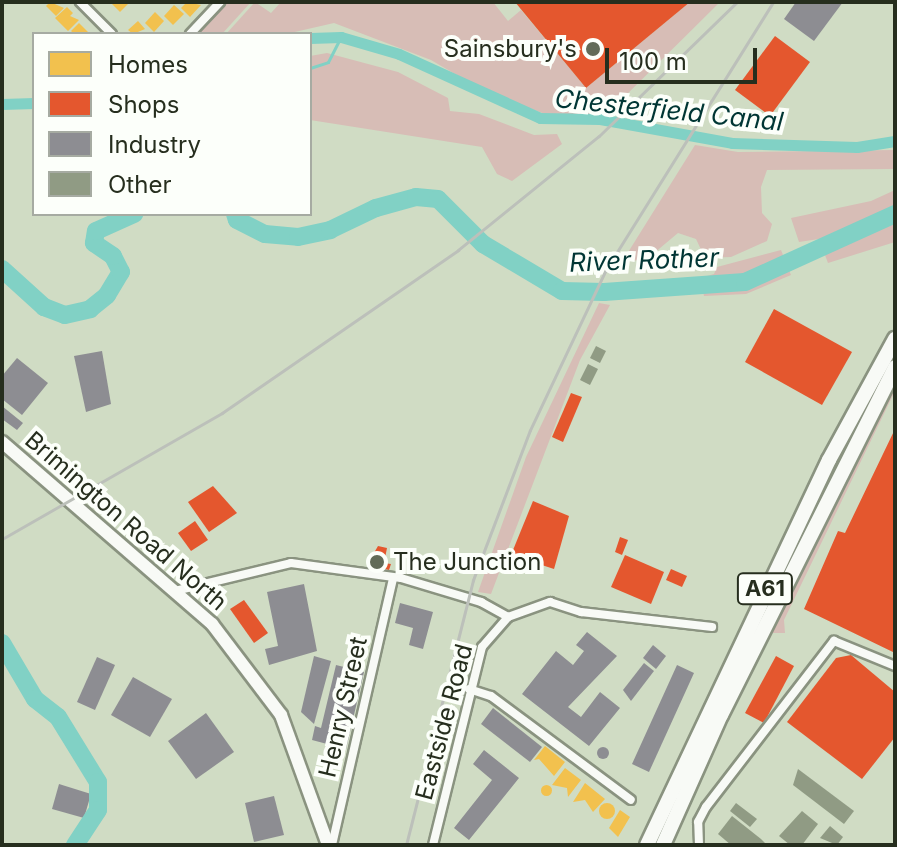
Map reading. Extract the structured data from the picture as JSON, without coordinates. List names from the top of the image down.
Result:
{
  "streets": {
    "highway": ["A61"],
    "main road": ["Brimington Road North"],
    "street": ["Henry Street", "Eastside Road"]
  },
  "crossings": [
    ["Brimington Road North", "Henry Street"]
  ],
  "water": ["Chesterfield Canal", "River Rother"],
  "places": ["Sainsbury's", "The Junction"],
  "legend": [
    "Homes",
    "Shops",
    "Industry",
    "Other"
  ],
  "scale_bar": "100 m"
}
